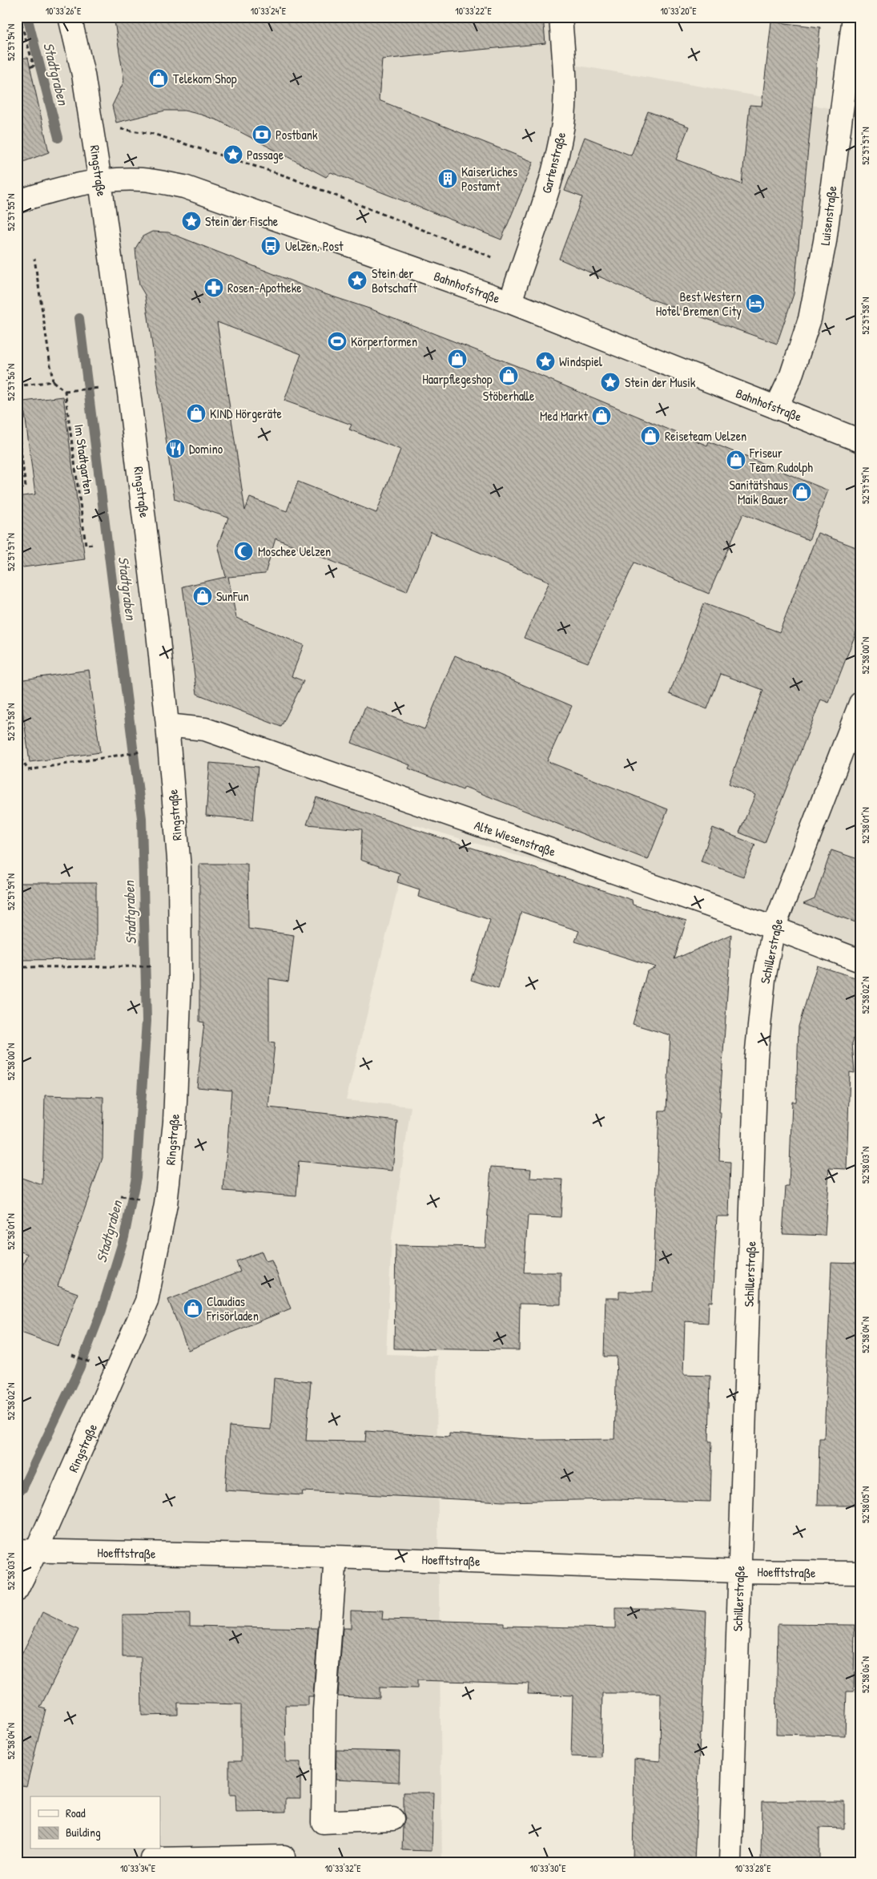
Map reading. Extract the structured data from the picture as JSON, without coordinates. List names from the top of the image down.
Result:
{
  "streets": {
    "street": [
      "Gartenstraße",
      "Ringstraße",
      "Luisenstraße",
      "Bahnhofstraße",
      "Alte Wiesenstraße",
      "Schillerstraße",
      "Hoefftstraße"
    ],
    "path": ["Im Stadtgarten"]
  },
  "crossings": [
    ["Gartenstraße", "Bahnhofstraße"],
    ["Ringstraße", "Bahnhofstraße"],
    ["Ringstraße", "Alte Wiesenstraße"],
    ["Ringstraße", "Hoefftstraße"],
    ["Luisenstraße", "Bahnhofstraße"],
    ["Alte Wiesenstraße", "Schillerstraße"],
    ["Schillerstraße", "Hoefftstraße"]
  ],
  "water": ["Stadtgraben"],
  "places": {
    "shop": [
      "Telekom Shop",
      "Haarpflegeshop",
      "Stöberhalle",
      "KIND Hörgeräte",
      "Med Markt",
      "Reiseteam Uelzen",
      "Friseur Team Rudolph",
      "Sanitätshaus Maik Bauer",
      "SunFun",
      "Claudias Frisörladen"
    ],
    "bank": ["Postbank"],
    "place": [
      "Passage",
      "Stein der Fische",
      "Stein der Botschaft",
      "Windspiel",
      "Stein der Musik"
    ],
    "building": ["Kaiserliches Postamt"],
    "bus stop": ["Uelzen, Post"],
    "pharmacy": ["Rosen-Apotheke"],
    "hotel": ["Best Western Hotel Bremen City"],
    "sports": ["Körperformen"],
    "restaurant": ["Domino"],
    "mosque": ["Moschee Uelzen"]
  },
  "legend": ["Road", "Building"],
  "coordinates": [
    "10°33'26\"E",
    "10°33'24\"E",
    "10°33'22\"E",
    "10°33'20\"E",
    "52°57'54\"N",
    "52°57'57\"N",
    "52°57'55\"N",
    "52°57'58\"N",
    "52°57'56\"N",
    "52°57'59\"N",
    "52°58'00\"N",
    "52°58'01\"N",
    "52°58'02\"N",
    "52°58'03\"N",
    "52°58'04\"N",
    "52°58'05\"N",
    "52°58'06\"N",
    "10°33'34\"E",
    "10°33'32\"E",
    "10°33'30\"E",
    "10°33'28\"E"
  ]
}
